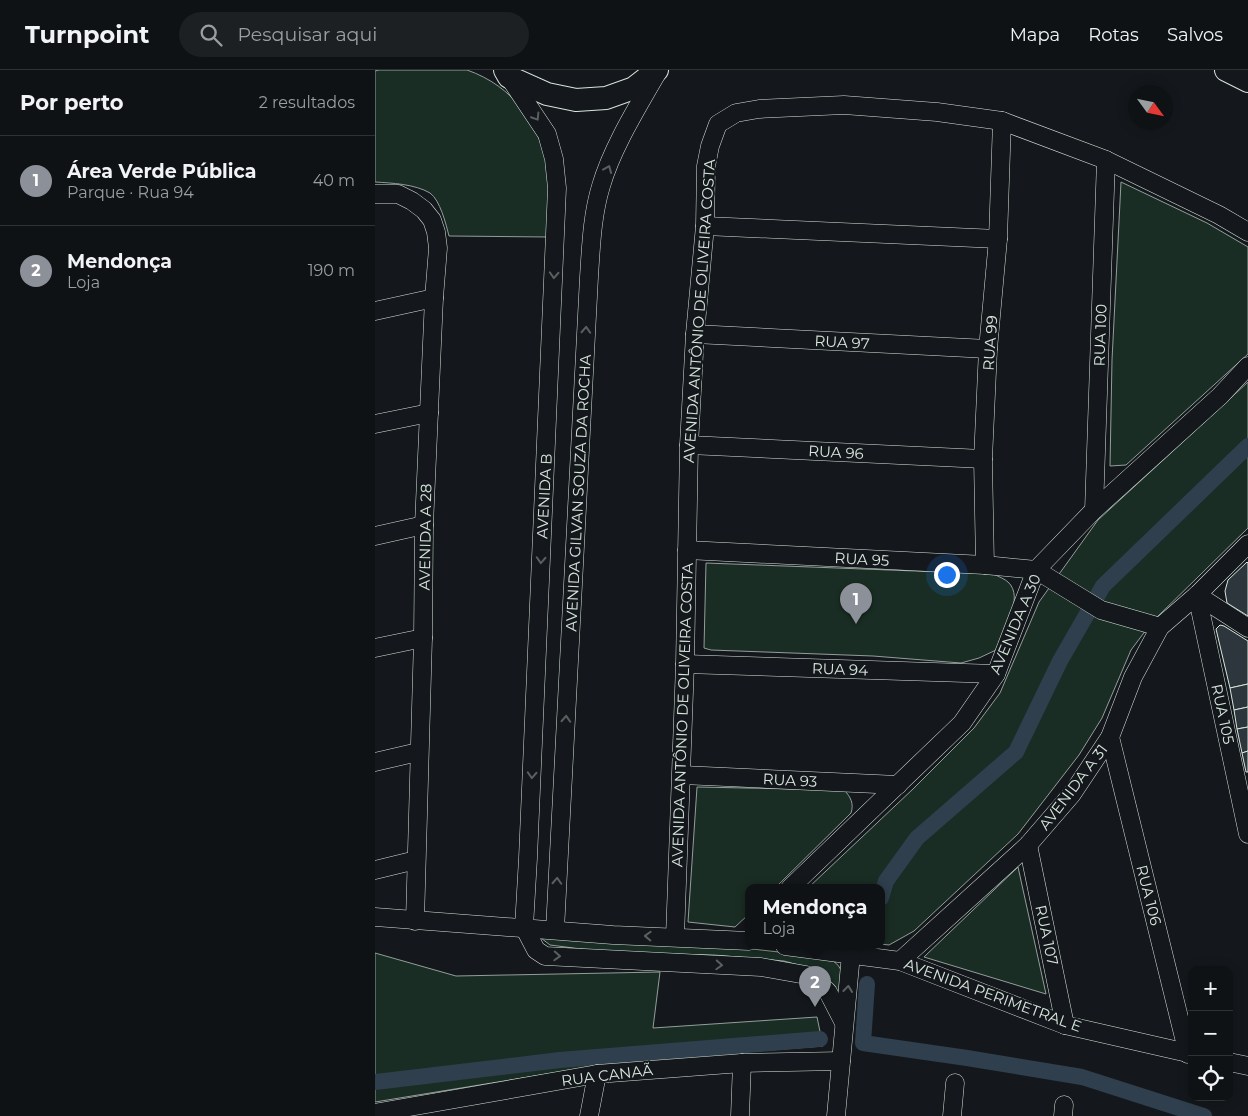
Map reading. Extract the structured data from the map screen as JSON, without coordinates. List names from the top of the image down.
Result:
{
  "streets": {
    "street": [
      "AVENIDA ANTÔNIO DE OLIVEIRA COSTA",
      "RUA 100",
      "RUA 97",
      "RUA 99",
      "RUA 96",
      "AVENIDA GILVAN SOUZA DA ROCHA",
      "AVENIDA B",
      "AVENIDA A 28",
      "RUA 95",
      "AVENIDA A 30",
      "RUA 94",
      "RUA 105",
      "RUA 93",
      "AVENIDA A 31",
      "RUA 106",
      "RUA 107",
      "AVENIDA PERIMETRAL E",
      "RUA CANAÃ"
    ]
  },
  "crossings": [
    ["AVENIDA ANTÔNIO DE OLIVEIRA COSTA", "RUA 100"],
    ["AVENIDA ANTÔNIO DE OLIVEIRA COSTA", "RUA 97"],
    ["AVENIDA ANTÔNIO DE OLIVEIRA COSTA", "RUA 99"],
    ["AVENIDA ANTÔNIO DE OLIVEIRA COSTA", "RUA 96"],
    ["AVENIDA ANTÔNIO DE OLIVEIRA COSTA", "RUA 95"],
    ["AVENIDA ANTÔNIO DE OLIVEIRA COSTA", "RUA 94"],
    ["AVENIDA ANTÔNIO DE OLIVEIRA COSTA", "RUA 93"],
    ["RUA 100", "AVENIDA A 30"],
    ["RUA 97", "RUA 99"],
    ["RUA 99", "RUA 96"],
    ["RUA 99", "RUA 95"],
    ["RUA 95", "AVENIDA A 30"],
    ["AVENIDA A 30", "RUA 94"],
    ["AVENIDA A 30", "RUA 93"],
    ["RUA 105", "AVENIDA A 31"],
    ["AVENIDA A 31", "RUA 106"],
    ["AVENIDA A 31", "RUA 107"],
    ["AVENIDA A 31", "AVENIDA PERIMETRAL E"],
    ["RUA 107", "AVENIDA PERIMETRAL E"]
  ],
  "one_way": ["AVENIDA GILVAN SOUZA DA ROCHA", "AVENIDA B"],
  "north": "bottom right",
  "page": {
    "header": "Turnpoint",
    "search": "Pesquisar aqui",
    "nav": ["Mapa", "Rotas", "Salvos"],
    "heading": ["Por perto", "2 resultados"],
    "list": [
      {
        "mark": "1",
        "name": "Área Verde Pública",
        "note": "Parque · Rua 94",
        "value": "40 m"
      },
      {
        "mark": "2",
        "name": "Mendonça",
        "note": "Loja",
        "value": "190 m"
      }
    ],
    "pins": ["1", "2"],
    "popup": ["Mendonça", "Loja"],
    "map_buttons": ["+", "−"]
  }
}
